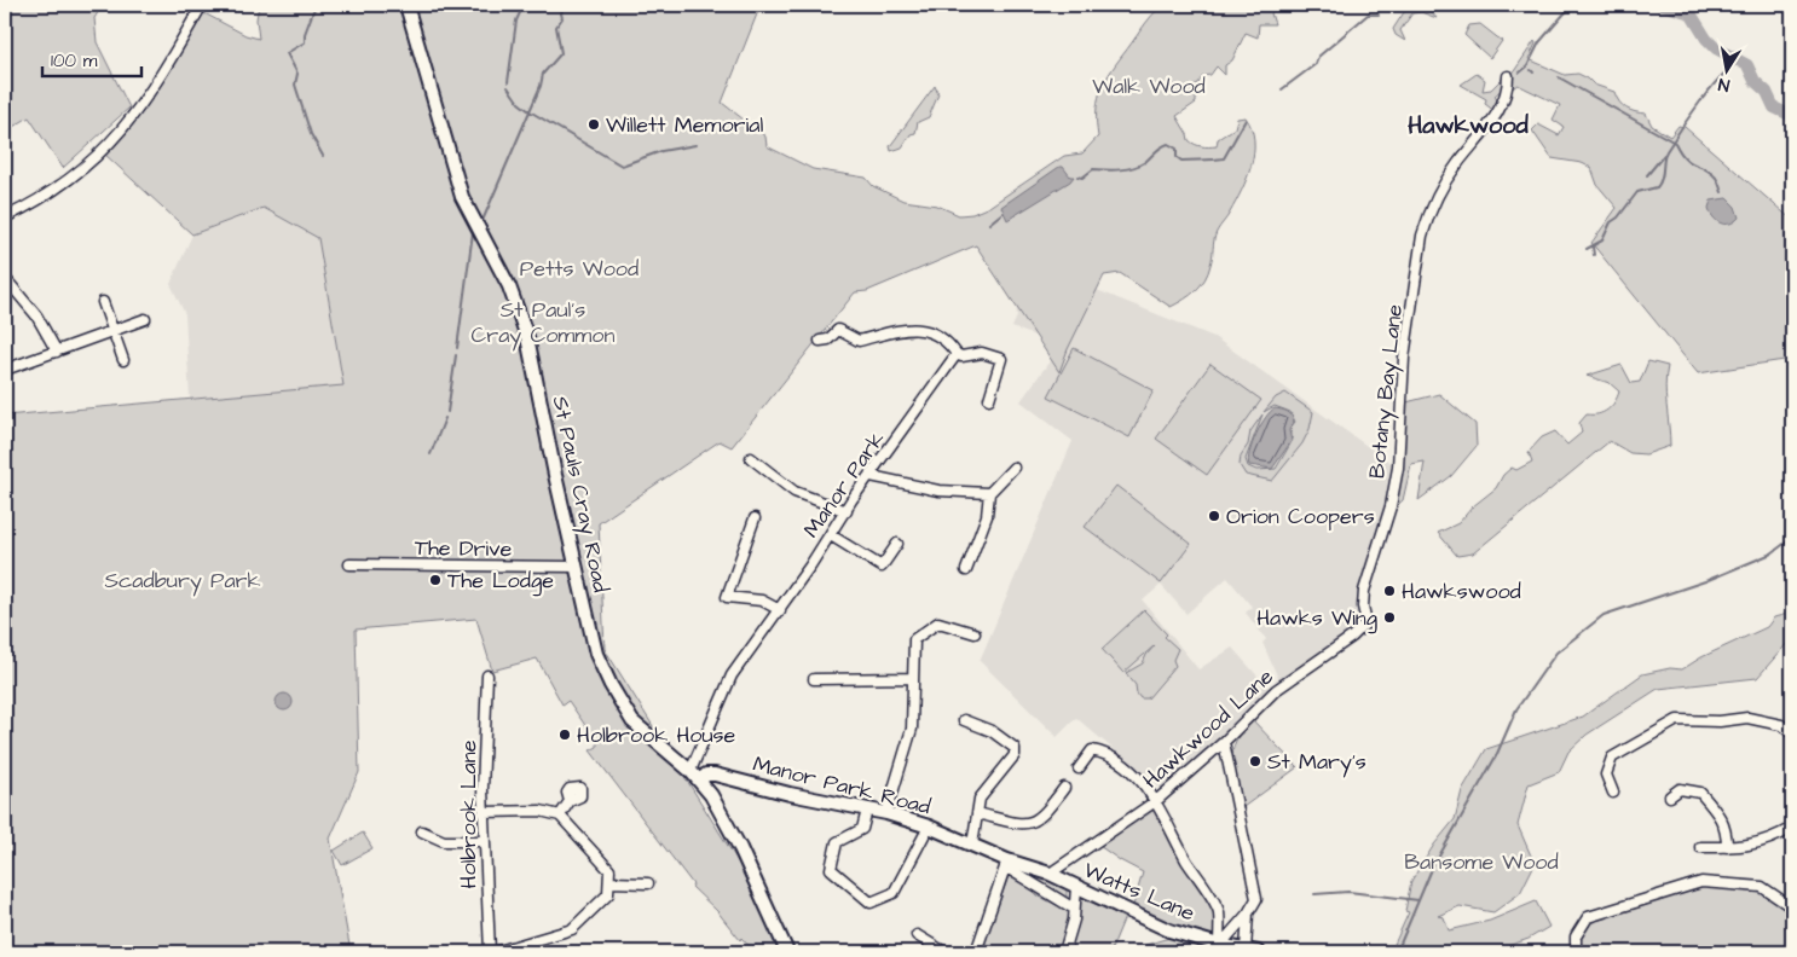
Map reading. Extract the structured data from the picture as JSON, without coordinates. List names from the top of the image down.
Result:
{
  "streets": {
    "main road": ["St Pauls Cray Road", "Manor Park Road", "Watts Lane"],
    "street": [
      "Botany Bay Lane",
      "Manor Park",
      "The Drive",
      "Hawkwood Lane",
      "Holbrook Lane"
    ]
  },
  "crossings": [
    ["Botany Bay Lane", "Hawkwood Lane"],
    ["Manor Park", "St Pauls Cray Road"],
    ["St Pauls Cray Road", "The Drive"],
    ["St Pauls Cray Road", "Manor Park Road"],
    ["Hawkwood Lane", "Watts Lane"],
    ["Manor Park Road", "Watts Lane"]
  ],
  "districts": ["Hawkwood"],
  "parks": [
    "Walk Wood",
    "Petts Wood",
    "St Paul's Cray Common",
    "Scadbury Park",
    "Bansome Wood"
  ],
  "places": [
    "Willett Memorial",
    "Orion Coopers",
    "The Lodge",
    "Hawkswood",
    "Hawks Wing",
    "Holbrook House",
    "St Mary's"
  ],
  "scale_bar": "100 m",
  "north": "bottom"
}
